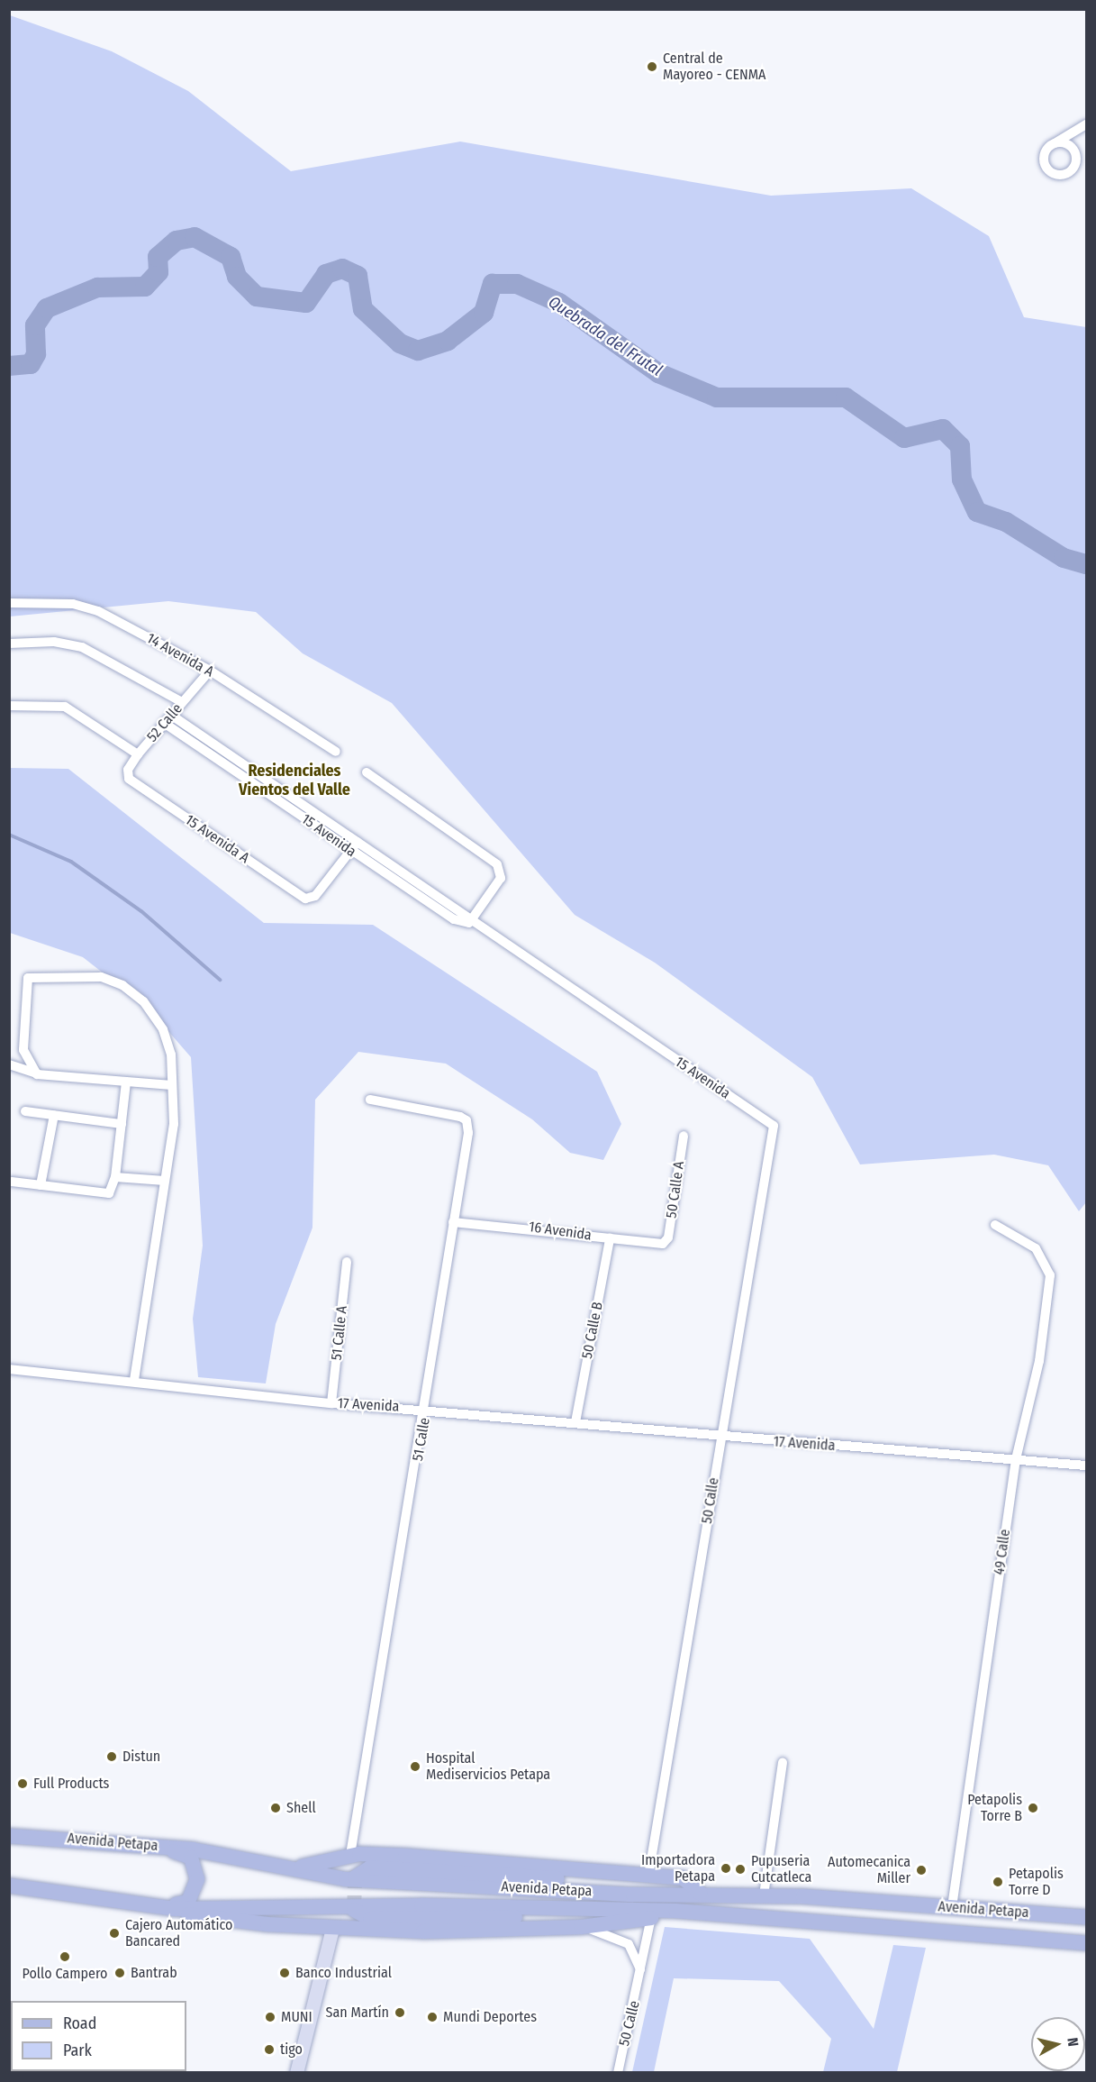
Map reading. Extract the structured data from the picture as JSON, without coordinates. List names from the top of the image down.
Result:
{
  "streets": {
    "main road": ["Avenida Petapa"],
    "street": [
      "14 Avenida A",
      "52 Calle",
      "15 Avenida",
      "15 Avenida A",
      "50 Calle A",
      "16 Avenida",
      "50 Calle B",
      "51 Calle A",
      "17 Avenida",
      "51 Calle",
      "50 Calle",
      "49 Calle"
    ]
  },
  "crossings": [
    ["14 Avenida A", "52 Calle"],
    ["52 Calle", "15 Avenida"],
    ["52 Calle", "15 Avenida A"],
    ["15 Avenida", "15 Avenida A"],
    ["15 Avenida", "50 Calle"],
    ["50 Calle A", "16 Avenida"],
    ["16 Avenida", "50 Calle B"],
    ["16 Avenida", "51 Calle"],
    ["50 Calle B", "17 Avenida"],
    ["51 Calle A", "17 Avenida"],
    ["17 Avenida", "51 Calle"],
    ["17 Avenida", "50 Calle"],
    ["17 Avenida", "49 Calle"],
    ["49 Calle", "Avenida Petapa"]
  ],
  "districts": ["Residenciales Vientos del Valle"],
  "water": ["Quebrada del Frutal"],
  "places": [
    "Central de Mayoreo - CENMA",
    "Distun",
    "Hospital Mediservicios Petapa",
    "Full Products",
    "Shell",
    "Petapolis Torre B",
    "Importadora Petapa",
    "Pupuseria Cutcatleca",
    "Automecanica Miller",
    "Petapolis Torre D",
    "Cajero Automático Bancared",
    "Pollo Campero",
    "Bantrab",
    "Banco Industrial",
    "San Martín",
    "MUNI",
    "Mundi Deportes",
    "tigo"
  ],
  "legend": ["Road", "Park"],
  "north": "right"
}
